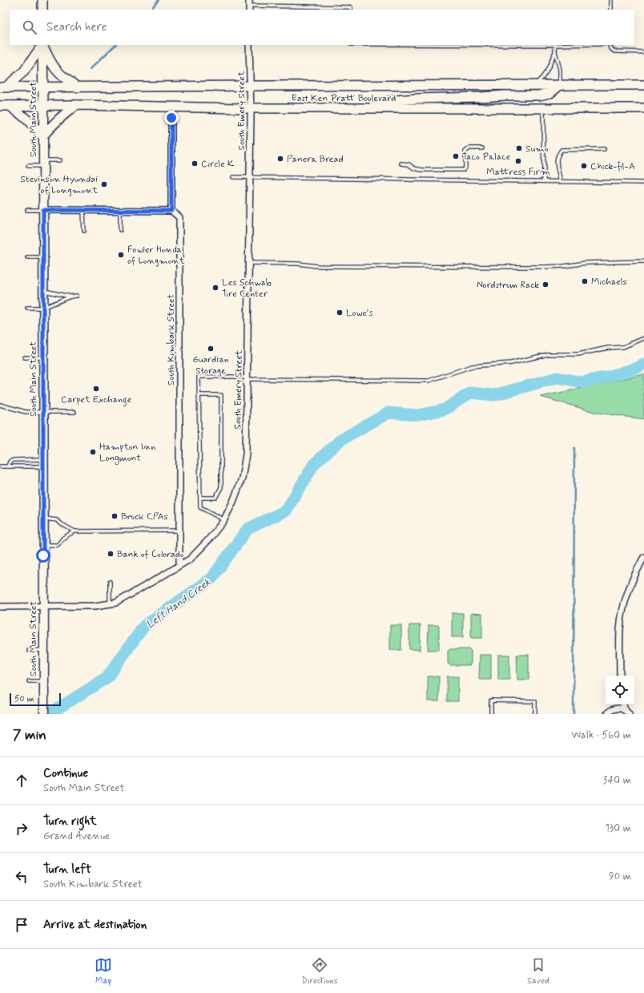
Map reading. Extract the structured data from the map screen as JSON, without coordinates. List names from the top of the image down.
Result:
{
  "streets": {
    "highway": ["East Ken Pratt Boulevard", "South Main Street"],
    "street": ["South Emery Street", "South Kimbark Street"]
  },
  "crossings": [
    ["East Ken Pratt Boulevard", "South Emery Street"],
    ["East Ken Pratt Boulevard", "South Main Street"],
    ["South Emery Street", "South Main Street"],
    ["South Emery Street", "South Kimbark Street"]
  ],
  "water": ["Left Hand Creek"],
  "places": [
    "Sumo",
    "Taco Palace",
    "Panera Bread",
    "Mattress Firm",
    "Circle K",
    "Chick-fil-A",
    "Stevinson Hyundai of Longmont",
    "Fowler Honda of Longmont",
    "Michaels",
    "Nordstrom Rack",
    "Les Schwab Tire Center",
    "Lowe's",
    "Guardian Storage",
    "Carpet Exchange",
    "Hampton Inn Longmont",
    "Brock CPAs",
    "Bank of Colorado"
  ],
  "scale_bar": "50 m",
  "page": {
    "search": "Search here",
    "scale": "50 m",
    "heading": ["7 min", "Walk · 560 m"],
    "list": [
      ["Continue", "South Main Street", "340 m"],
      ["Turn right", "Grand Avenue", "130 m"],
      ["Turn left", "South Kimbark Street", "90 m"],
      "Arrive at destination"
    ],
    "nav": ["Map", "Directions", "Saved"]
  }
}
